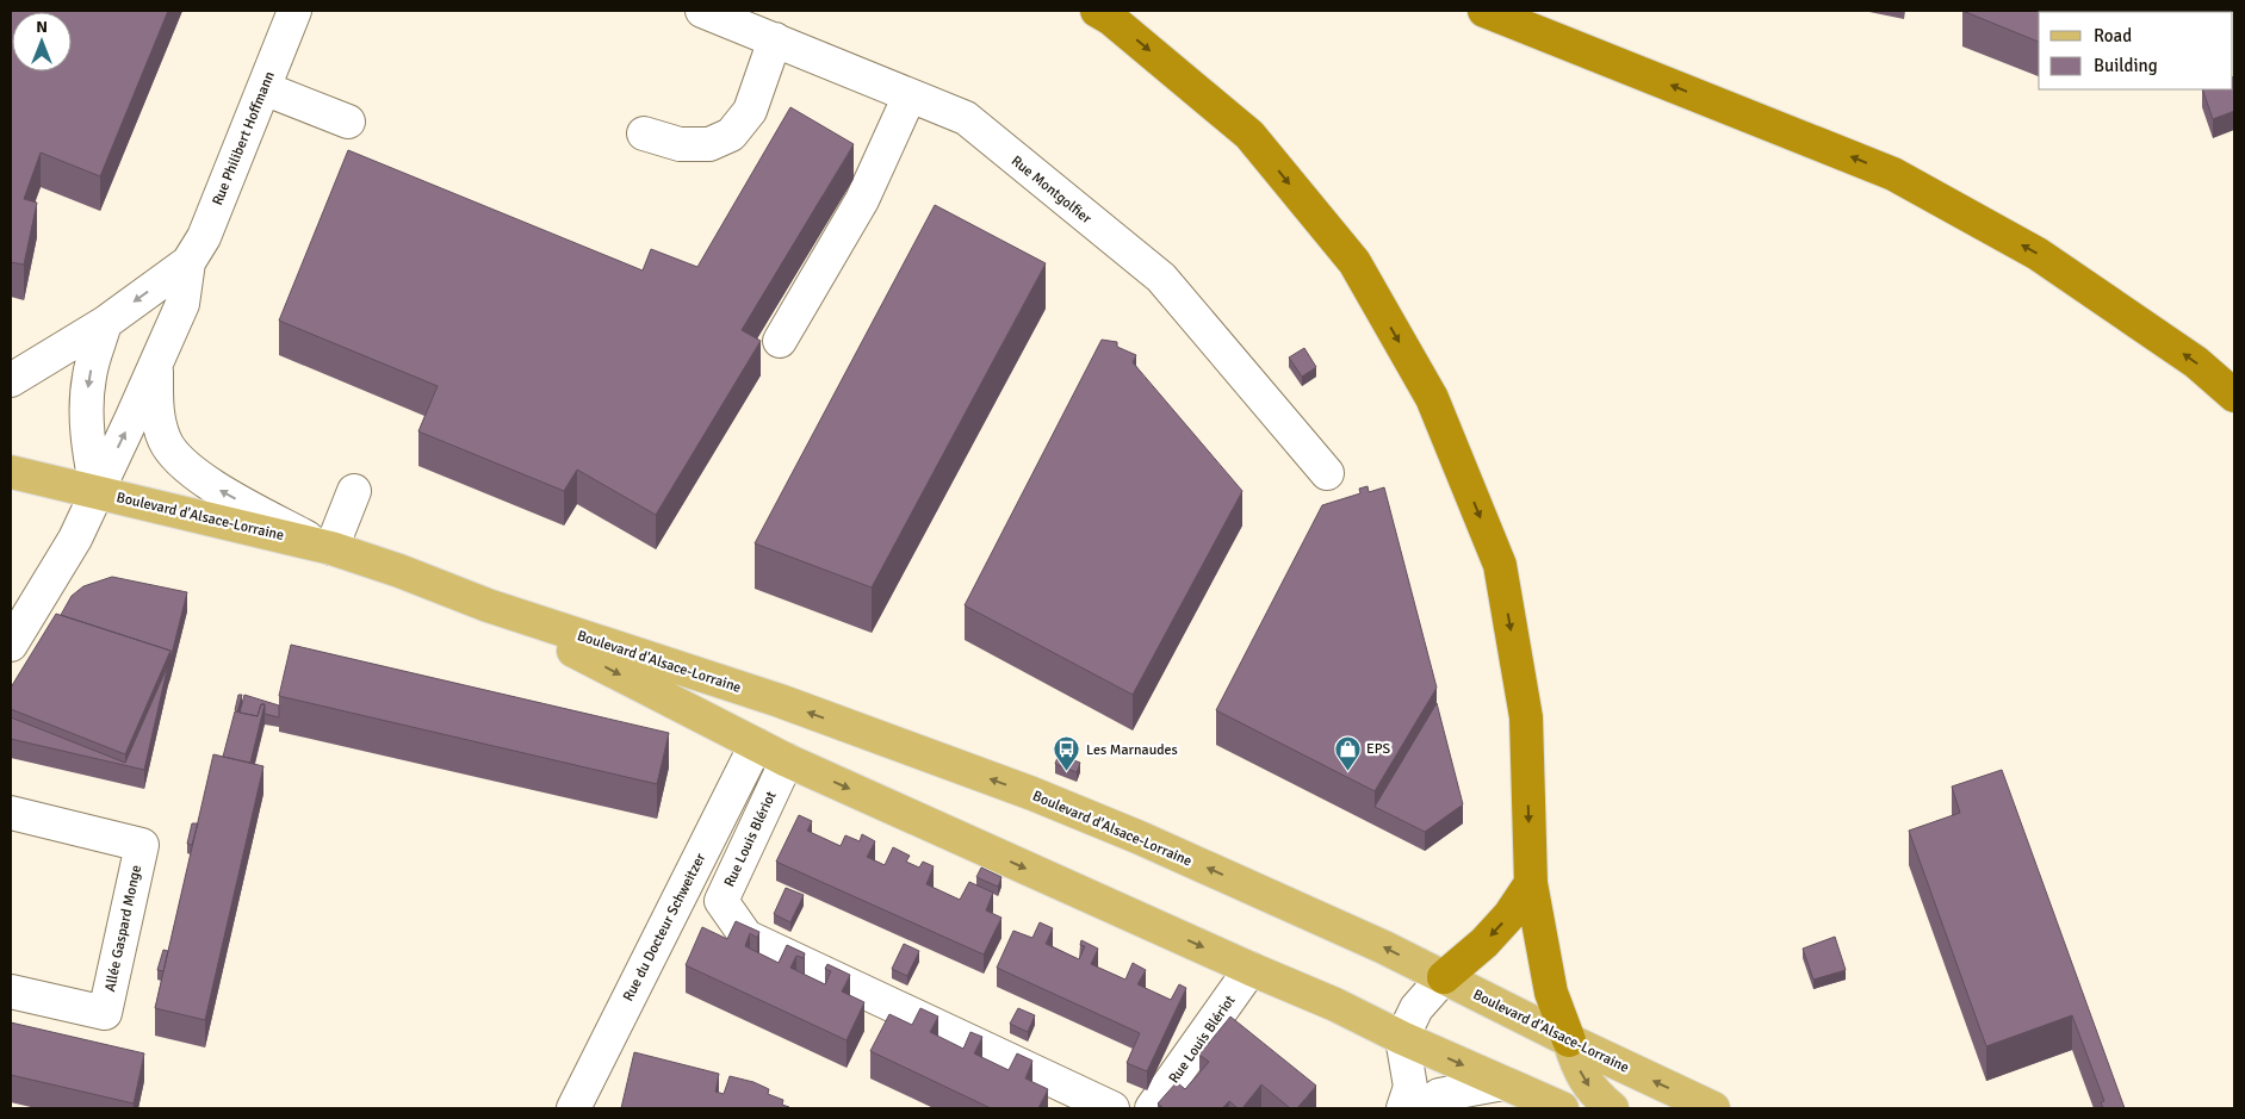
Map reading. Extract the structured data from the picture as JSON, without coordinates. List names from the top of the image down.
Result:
{
  "streets": {
    "main road": ["Boulevard d'Alsace-Lorraine"],
    "street": [
      "Rue Philibert Hoffmann",
      "Rue Montgolfier",
      "Rue Louis Blériot",
      "Rue du Docteur Schweitzer",
      "Allée Gaspard Monge"
    ]
  },
  "crossings": [
    ["Rue Philibert Hoffmann", "Boulevard d'Alsace-Lorraine"],
    ["Boulevard d'Alsace-Lorraine", "Rue Louis Blériot"],
    ["Boulevard d'Alsace-Lorraine", "Rue du Docteur Schweitzer"]
  ],
  "places": {
    "shop": ["EPS"],
    "bus stop": ["Les Marnaudes"]
  },
  "legend": ["Road", "Building"],
  "north": "top"
}
